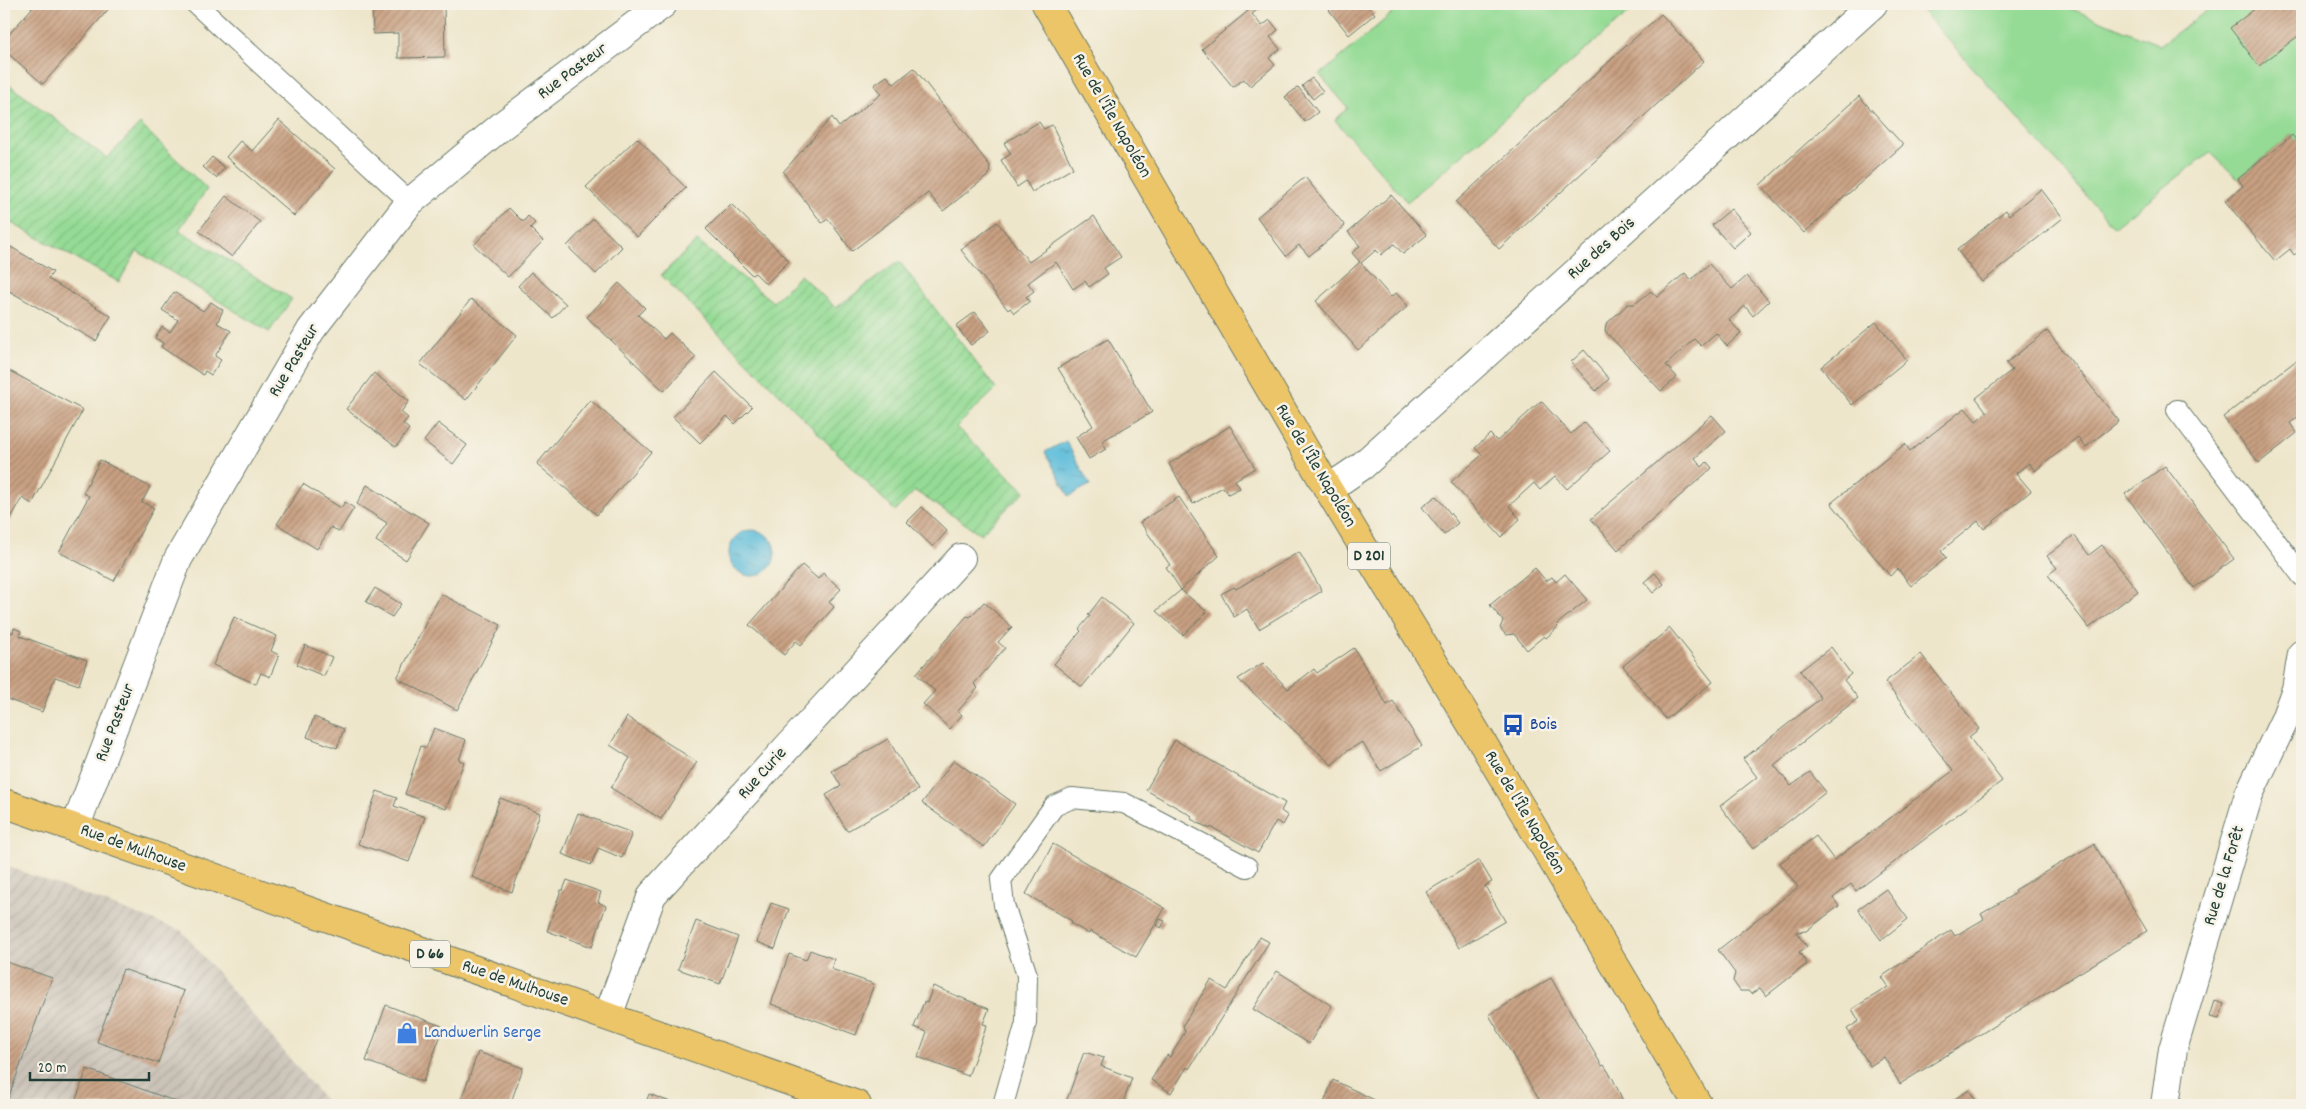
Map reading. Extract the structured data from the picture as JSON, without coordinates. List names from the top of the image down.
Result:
{
  "streets": {
    "main road": [
      "Rue de l'Île Napoléon",
      "D 201",
      "Rue de Mulhouse",
      "D 66"
    ],
    "street": [
      "Rue Pasteur",
      "Rue des Bois",
      "Rue Curie",
      "Rue de la Forêt"
    ]
  },
  "crossings": [
    ["Rue Pasteur", "Rue de Mulhouse"],
    ["Rue de l'Île Napoléon", "Rue des Bois"],
    ["Rue Curie", "Rue de Mulhouse"]
  ],
  "places": {
    "bus stop": ["Bois"],
    "shop": ["Landwerlin Serge"]
  },
  "scale_bar": "20 m"
}
